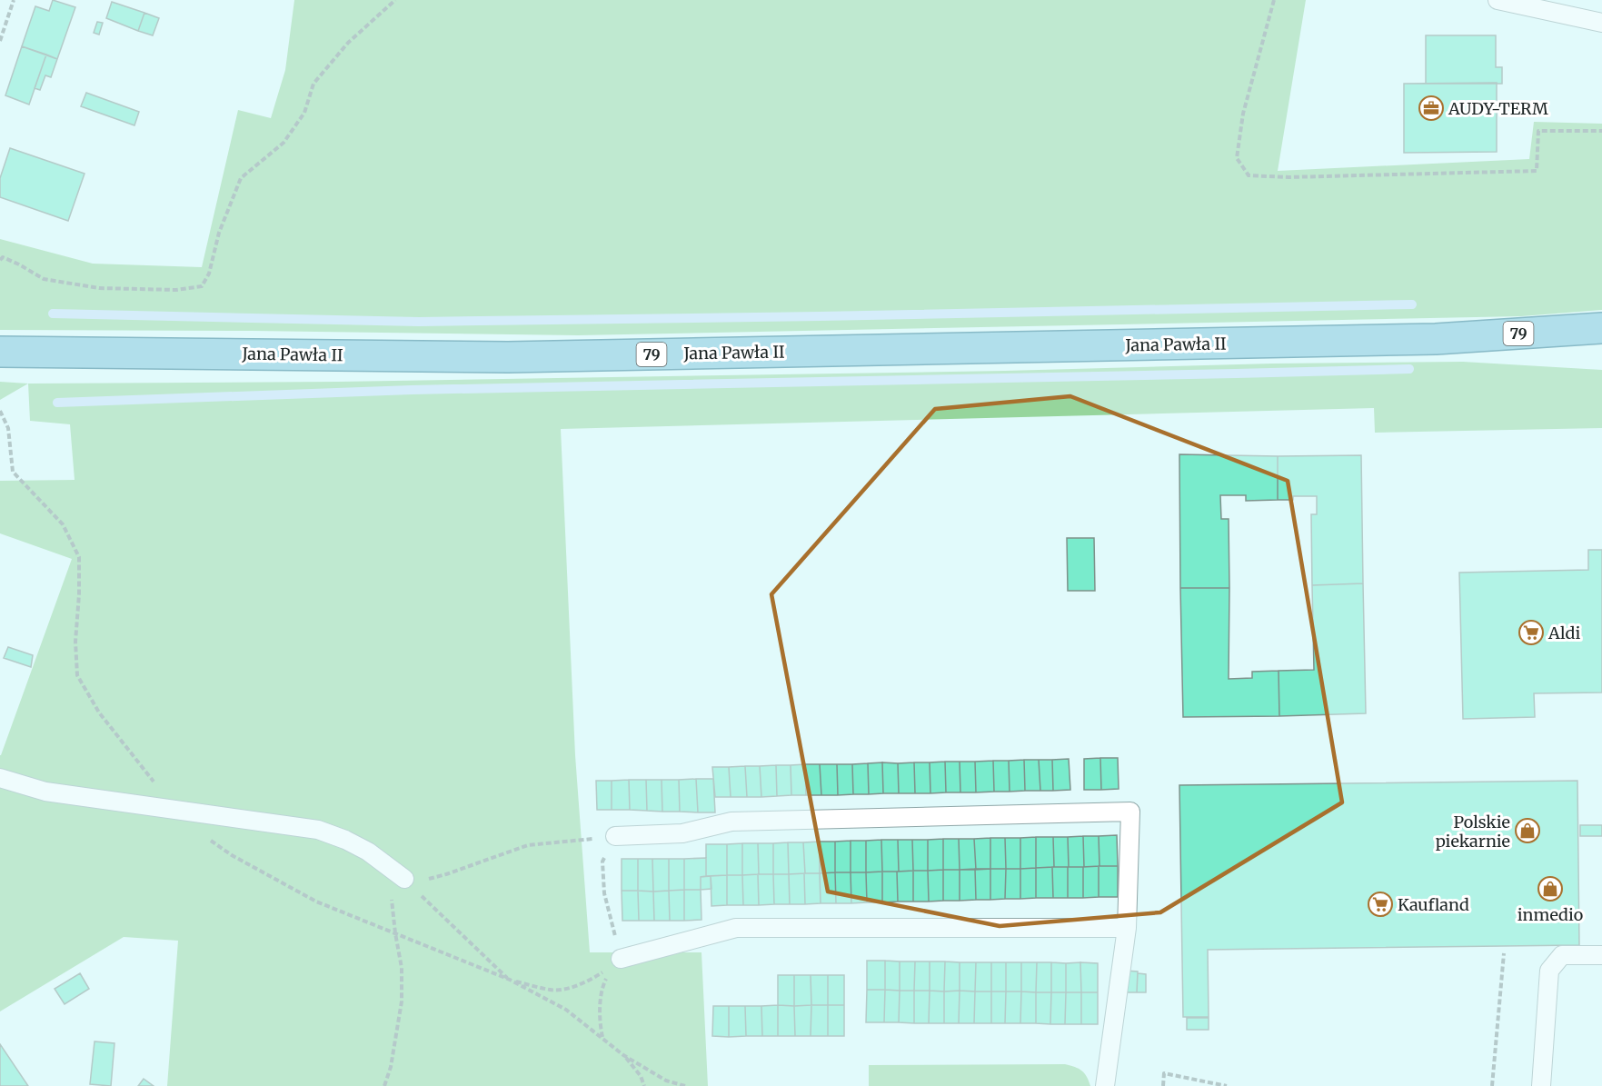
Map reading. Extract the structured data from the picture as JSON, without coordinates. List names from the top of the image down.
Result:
{
  "streets": {
    "main road": ["79", "Jana Pawła II"]
  },
  "places": {
    "office": ["AUDY-TERM"],
    "supermarket": ["Aldi", "Kaufland"],
    "shop": ["Polskie piekarnie", "inmedio"]
  }
}
